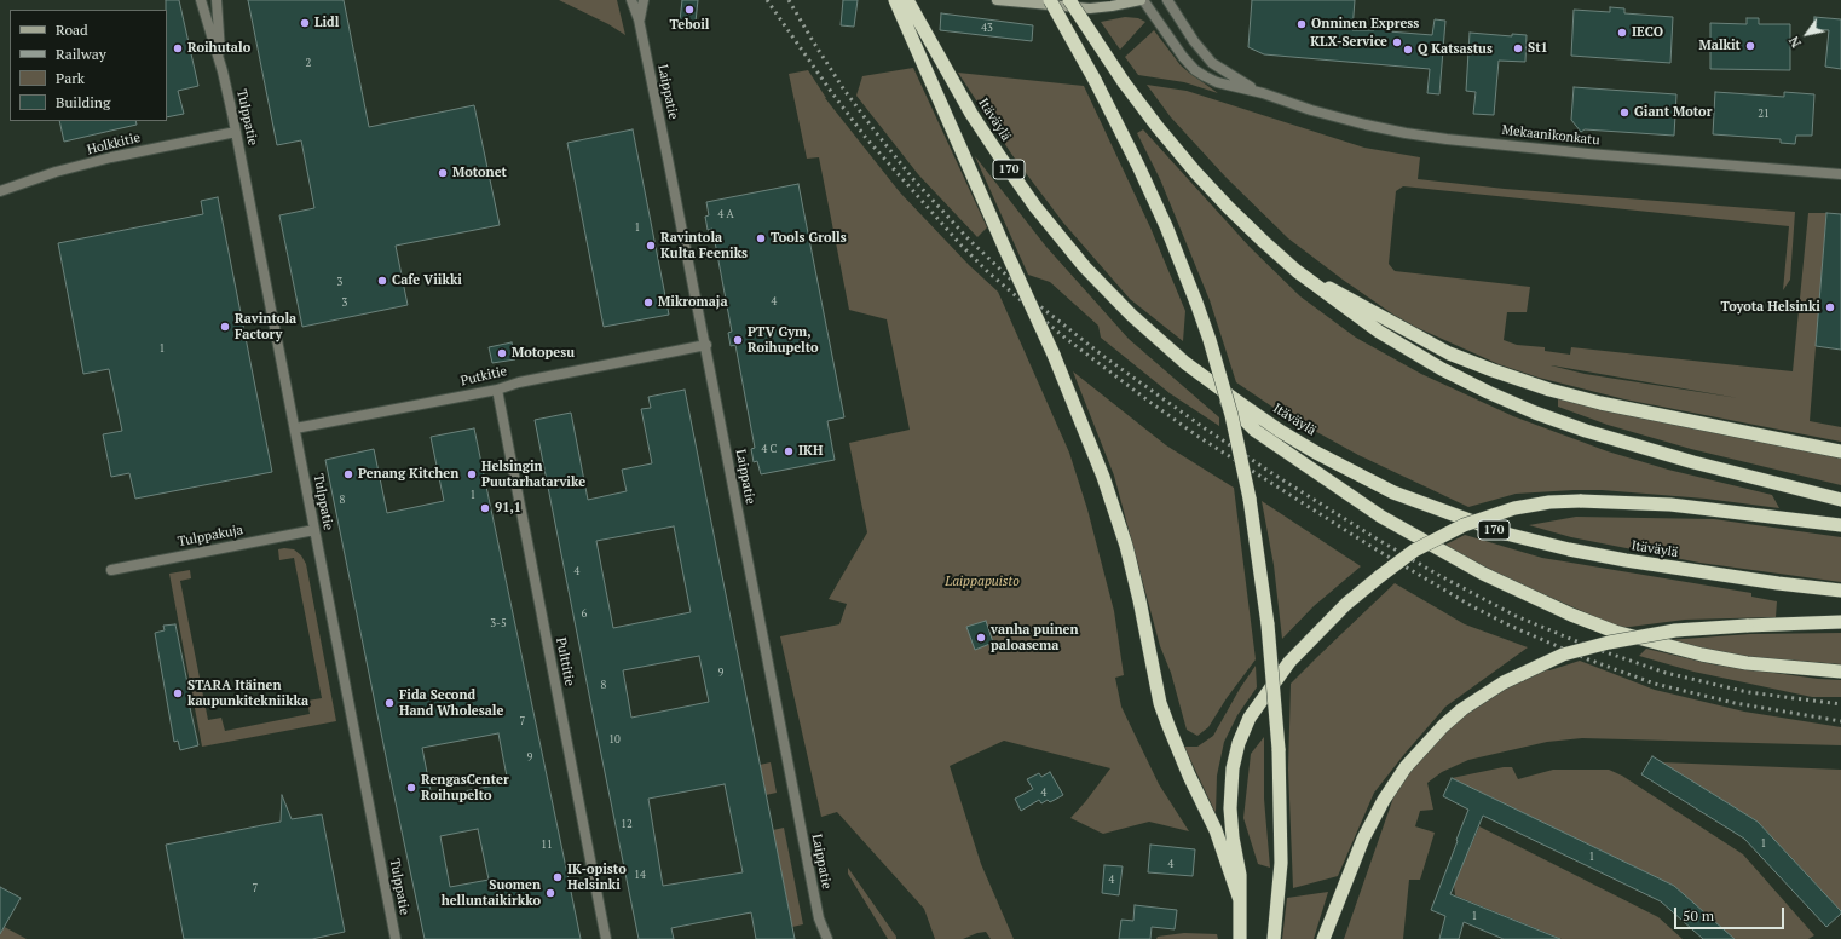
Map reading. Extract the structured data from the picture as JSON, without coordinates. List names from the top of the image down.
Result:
{
  "streets": {
    "highway": ["Itäväylä", "170"],
    "street": [
      "Laippatie",
      "Tulppatie",
      "Mekaanikonkatu",
      "Holkkitie",
      "Putkitie",
      "Tulppakuja",
      "Pulttitie"
    ]
  },
  "crossings": [
    ["Laippatie", "Putkitie"],
    ["Tulppatie", "Holkkitie"],
    ["Tulppatie", "Putkitie"],
    ["Tulppatie", "Tulppakuja"],
    ["Putkitie", "Pulttitie"]
  ],
  "parks": ["Laippapuisto"],
  "places": [
    "Teboil",
    "Lidl",
    "Onninen Express",
    "IECO",
    "KLX-Service",
    "Malkit",
    "Roihutalo",
    "St1",
    "Q Katsastus",
    "Giant Motor",
    "Motonet",
    "Tools Grolls",
    "Ravintola Kulta Feeniks",
    "Cafe Viikki",
    "Mikromaja",
    "Toyota Helsinki",
    "Ravintola Factory",
    "PTV Gym, Roihupelto",
    "Motopesu",
    "IKH",
    "Penang Kitchen",
    "Helsingin Puutarhatarvike",
    "91,1",
    "vanha puinen paloasema",
    "STARA Itäinen kaupunkitekniikka",
    "Fida Second Hand Wholesale",
    "RengasCenter Roihupelto",
    "IK-opisto Helsinki",
    "Suomen helluntaikirkko"
  ],
  "house_numbers": [
    "43",
    "2",
    "21",
    "4 A",
    "1",
    "3",
    "4",
    "3",
    "1",
    "4 C",
    "1",
    "8",
    "4",
    "6",
    "3-5",
    "9",
    "8",
    "7",
    "10",
    "9",
    "4",
    "12",
    "1",
    "11",
    "1",
    "4",
    "14",
    "4",
    "7",
    "1"
  ],
  "legend": [
    "Road",
    "Railway",
    "Park",
    "Building"
  ],
  "scale_bar": "50 m",
  "north": "bottom left"
}
